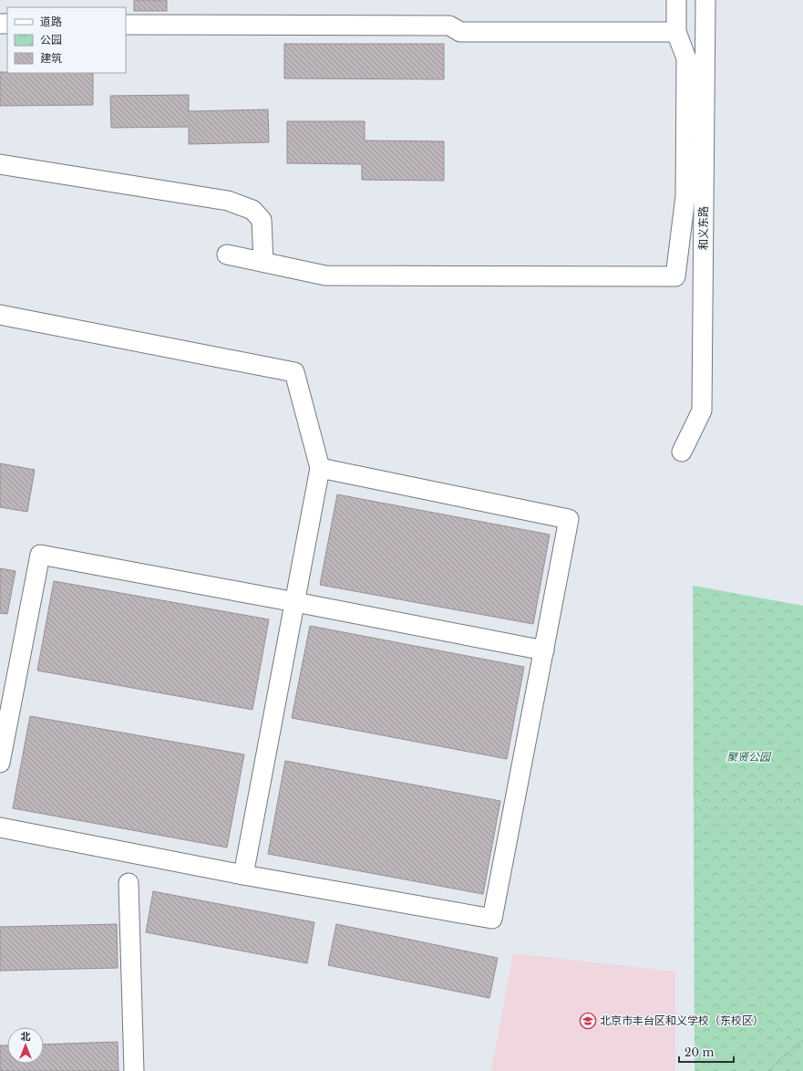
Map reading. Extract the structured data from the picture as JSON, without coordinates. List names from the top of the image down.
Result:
{
  "streets": {
    "street": ["和义东路"]
  },
  "parks": ["聚贤公园"],
  "places": {
    "school or university": ["北京市丰台区和义学校（东校区）"]
  },
  "legend": ["道路", "公园", "建筑"],
  "scale_bar": "20 m",
  "north": "top"
}
